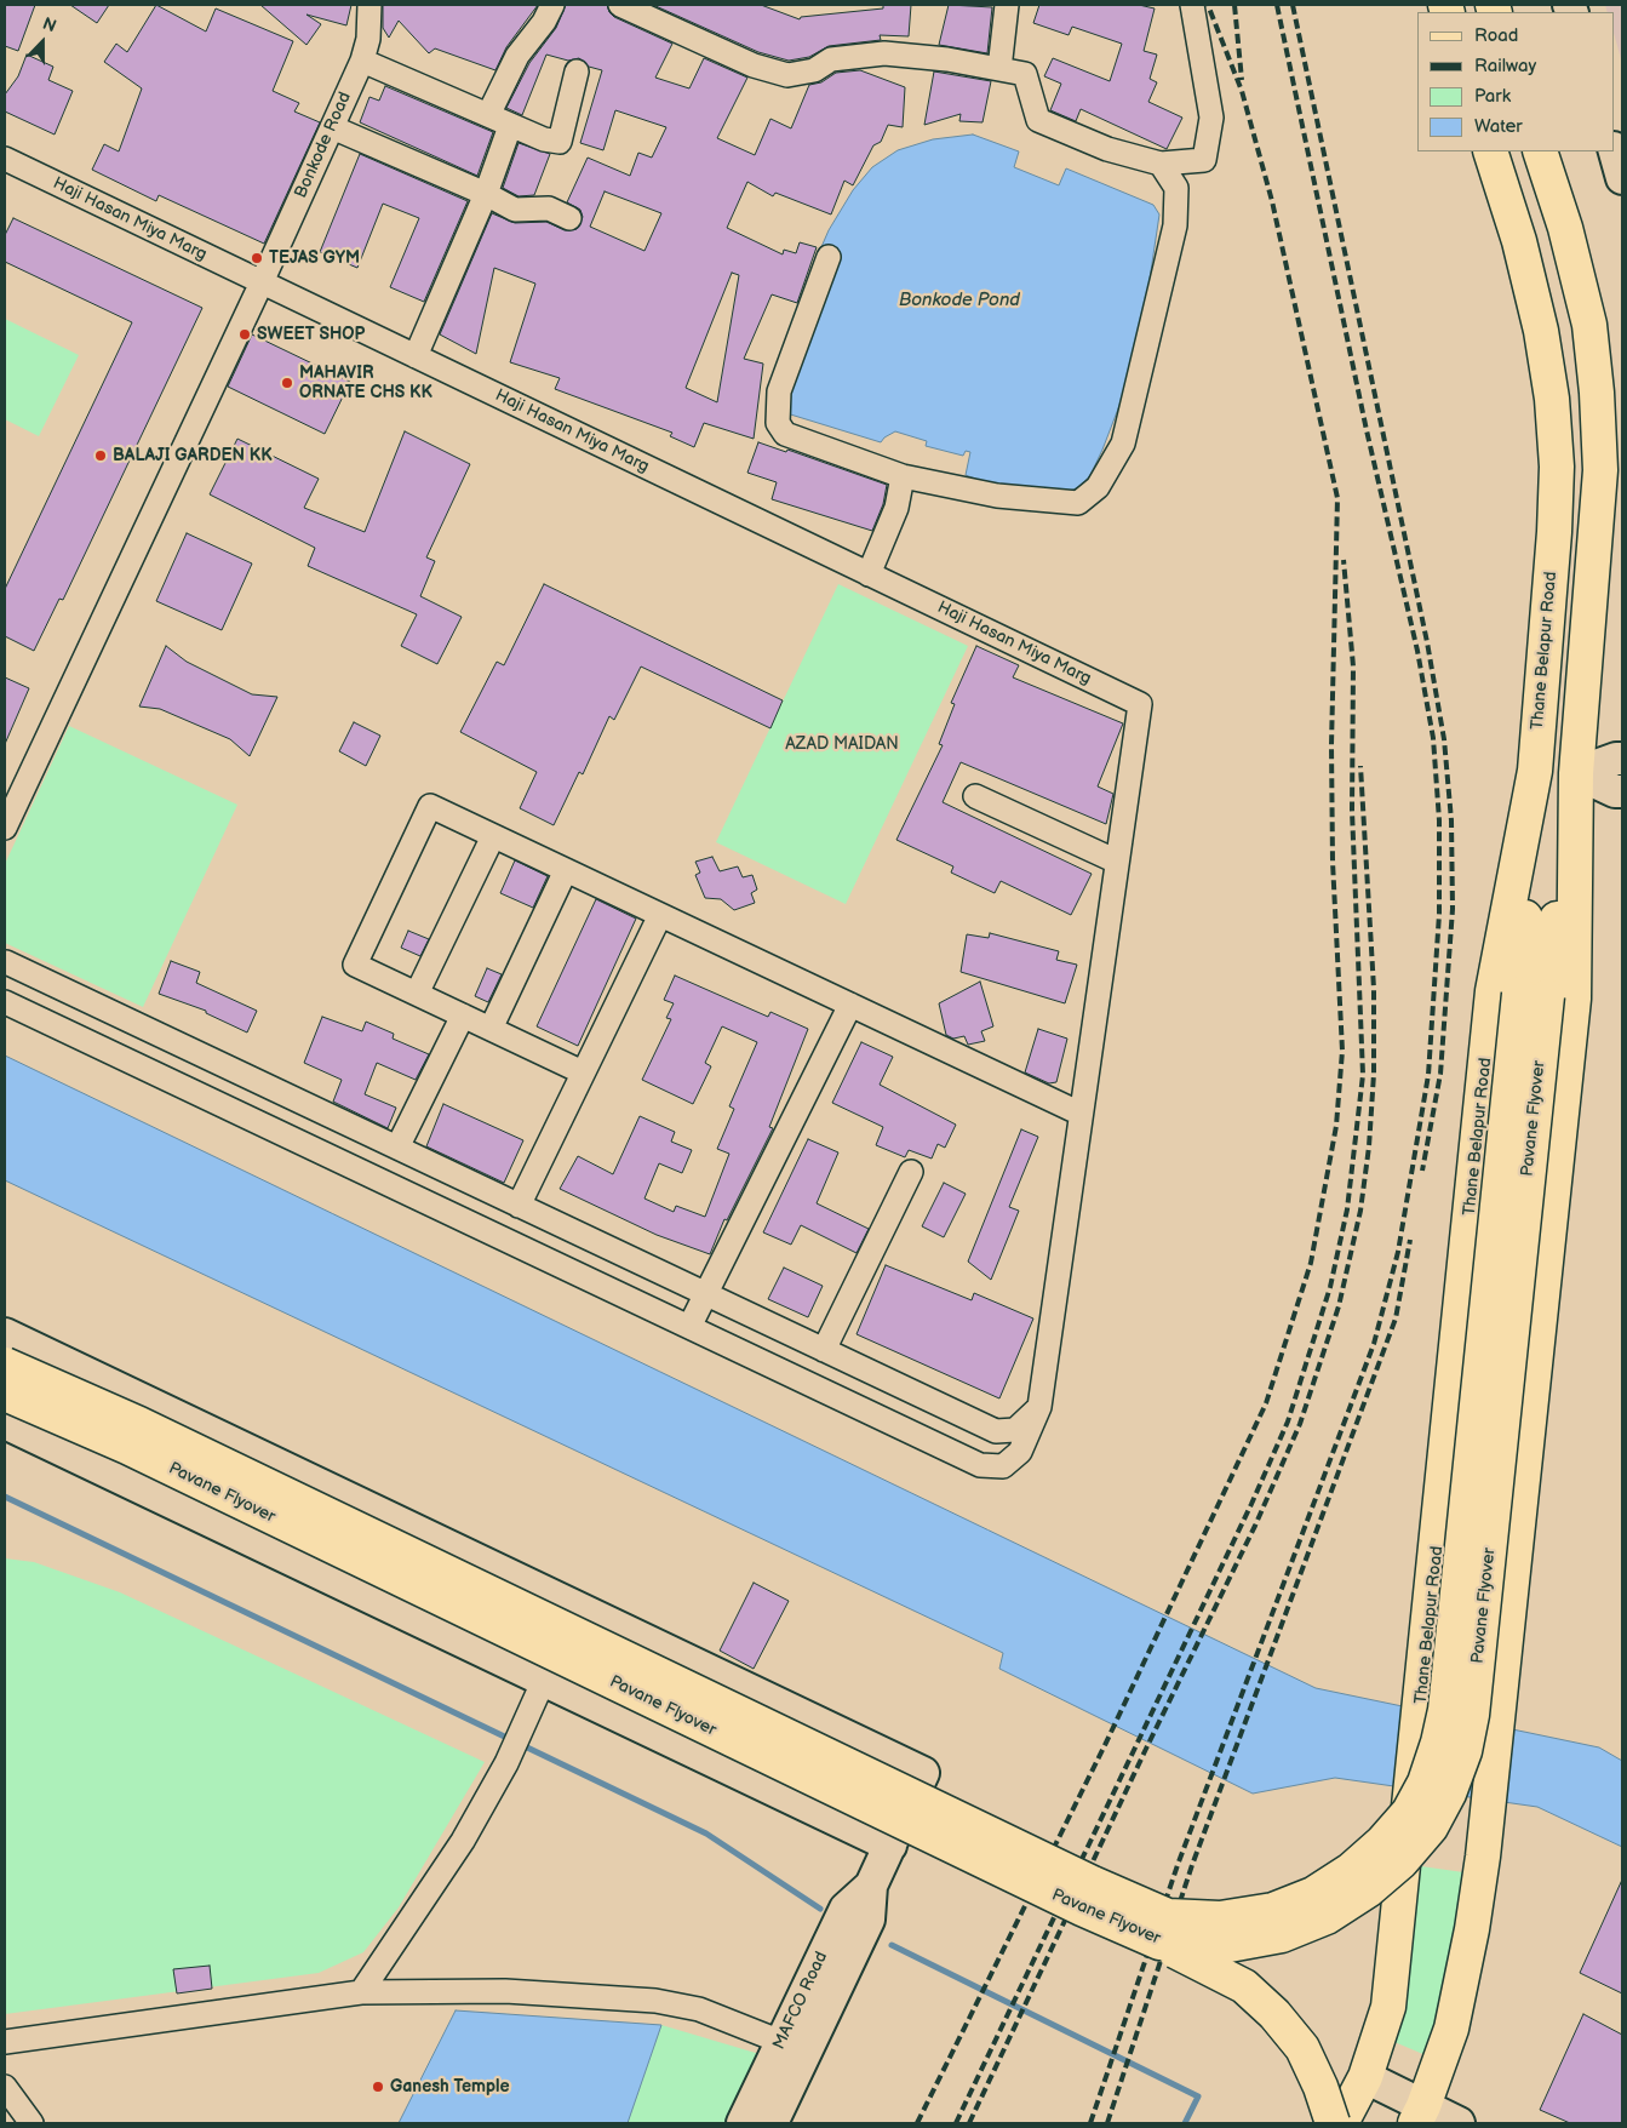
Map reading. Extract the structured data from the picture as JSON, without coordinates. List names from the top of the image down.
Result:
{
  "streets": {
    "main road": ["Thane Belapur Road", "Pavane Flyover", "MAFCO Road"],
    "street": ["Bonkode Road", "Haji Hasan Miya Marg"]
  },
  "crossings": [
    ["Bonkode Road", "Haji Hasan Miya Marg"],
    ["Thane Belapur Road", "Pavane Flyover"]
  ],
  "water": ["Bonkode Pond"],
  "parks": ["AZAD MAIDAN"],
  "places": [
    "TEJAS GYM",
    "SWEET SHOP",
    "MAHAVIR ORNATE CHS KK",
    "BALAJI GARDEN KK",
    "Ganesh Temple"
  ],
  "legend": [
    "Road",
    "Railway",
    "Park",
    "Water"
  ],
  "north": "top"
}
